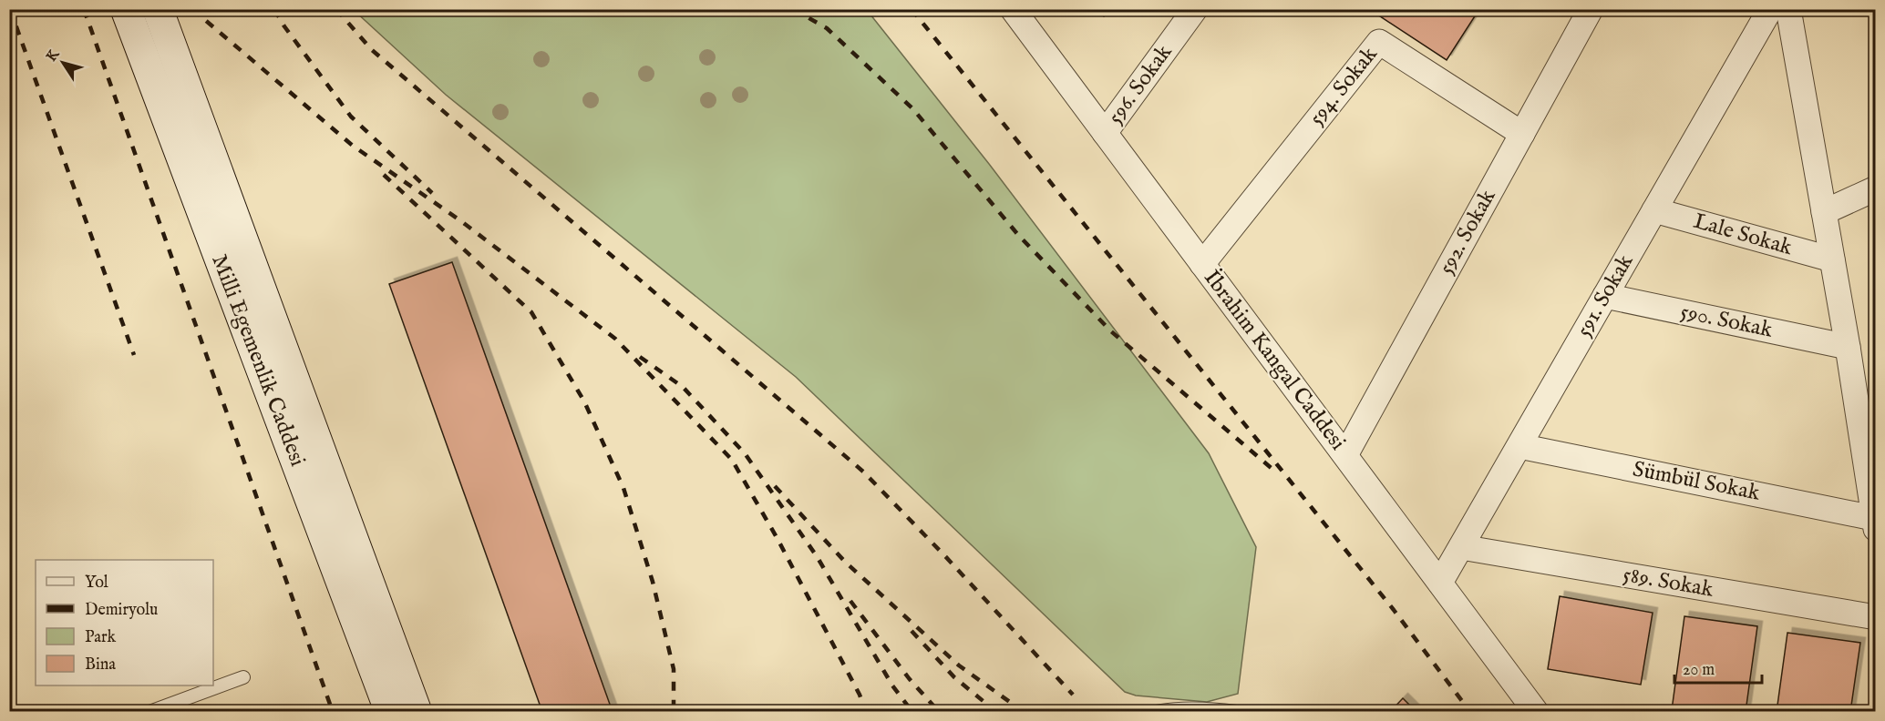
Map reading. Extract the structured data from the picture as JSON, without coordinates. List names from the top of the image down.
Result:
{
  "streets": {
    "main road": ["Milli Egemenlik Caddesi"],
    "street": [
      "596. Sokak",
      "594. Sokak",
      "592. Sokak",
      "Lale Sokak",
      "591. Sokak",
      "590. Sokak",
      "İbrahim Kangal Caddesi",
      "Sümbül Sokak",
      "589. Sokak"
    ]
  },
  "crossings": [
    ["596. Sokak", "İbrahim Kangal Caddesi"],
    ["594. Sokak", "592. Sokak"],
    ["594. Sokak", "İbrahim Kangal Caddesi"],
    ["592. Sokak", "İbrahim Kangal Caddesi"],
    ["Lale Sokak", "591. Sokak"],
    ["591. Sokak", "590. Sokak"],
    ["591. Sokak", "İbrahim Kangal Caddesi"],
    ["591. Sokak", "Sümbül Sokak"],
    ["591. Sokak", "589. Sokak"]
  ],
  "legend": [
    "Yol",
    "Demiryolu",
    "Park",
    "Bina"
  ],
  "scale_bar": "20 m",
  "north": "top left"
}
